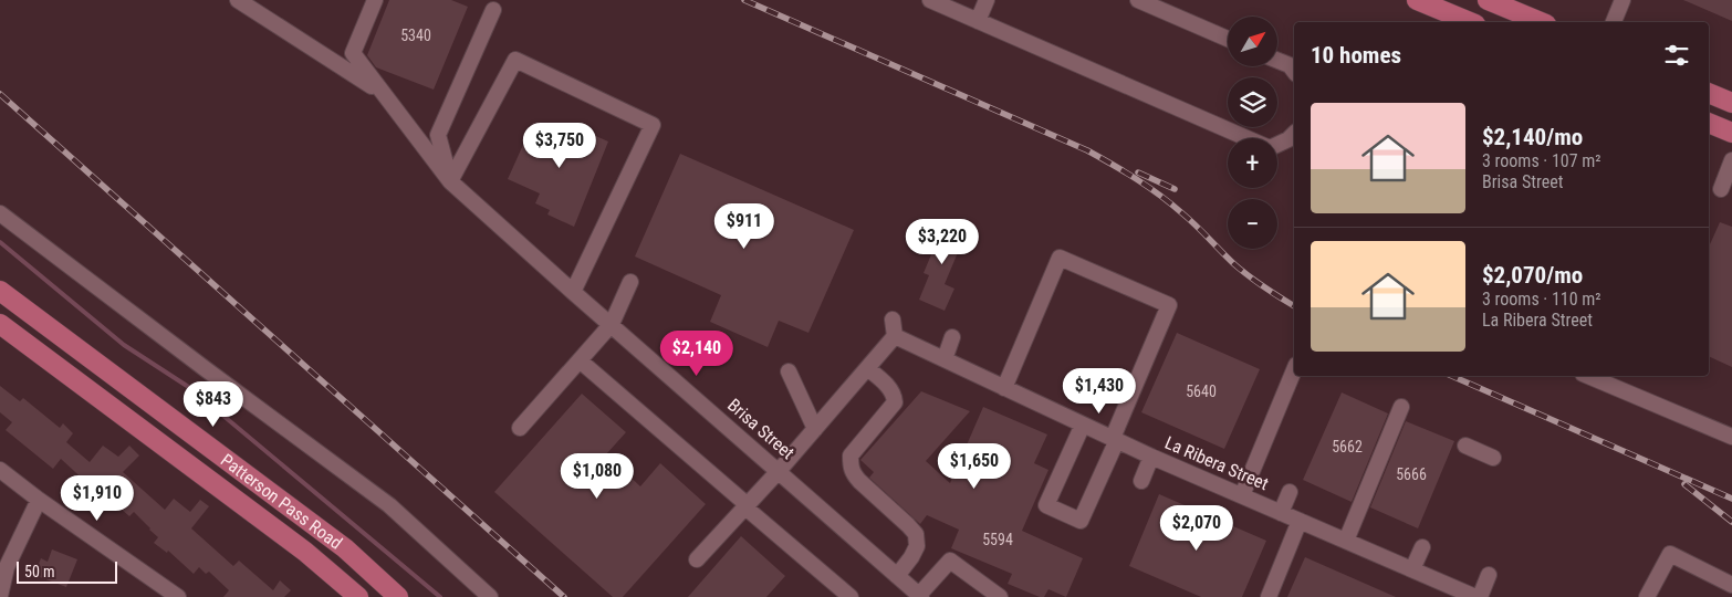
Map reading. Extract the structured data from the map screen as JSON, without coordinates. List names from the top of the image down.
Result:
{
  "streets": {
    "main road": ["Patterson Pass Road"],
    "street": ["Brisa Street", "La Ribera Street"]
  },
  "house_numbers": [
    "5340",
    "5640",
    "5662",
    "5666",
    "5594"
  ],
  "scale_bar": "50 m",
  "north": "top right",
  "page": {
    "map_buttons": ["+", "−"],
    "heading": "10 homes",
    "list": [
      {
        "name": "$2,140/mo",
        "note": "3 rooms · 107 m² · Brisa Street"
      },
      {
        "name": "$2,070/mo",
        "note": "3 rooms · 110 m² · La Ribera Street"
      }
    ],
    "price": [
      "$3,750",
      "$911",
      "$3,220",
      "$2,140",
      "$1,430",
      "$843",
      "$1,650",
      "$1,080",
      "$1,910",
      "$2,070"
    ],
    "scale": "50 m"
  }
}
